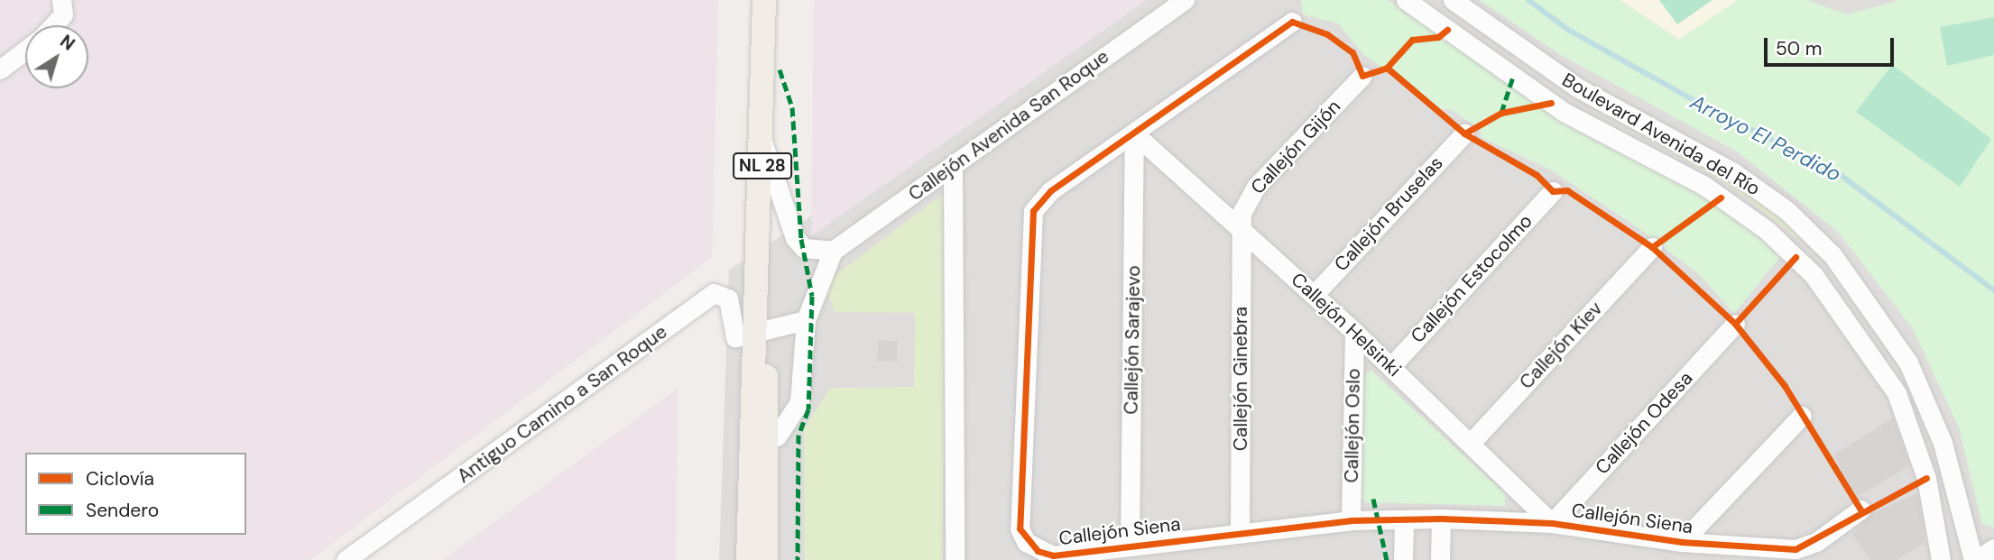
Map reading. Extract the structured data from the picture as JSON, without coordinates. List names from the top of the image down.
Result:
{
  "streets": {
    "main road": ["NL 28"],
    "street": [
      "Callejón Avenida San Roque",
      "Boulevard Avenida del Río",
      "Callejón Gijón",
      "Callejón Bruselas",
      "Callejón Estocolmo",
      "Callejón Helsinki",
      "Callejón Sarajevo",
      "Callejón Kiev",
      "Callejón Ginebra",
      "Antiguo Camino a San Roque",
      "Callejón Odesa",
      "Callejón Oslo",
      "Callejón Siena"
    ]
  },
  "crossings": [
    ["Callejón Gijón", "Callejón Helsinki"],
    ["Callejón Gijón", "Callejón Ginebra"],
    ["NL 28", "Antiguo Camino a San Roque"],
    ["Callejón Bruselas", "Callejón Helsinki"],
    ["Callejón Estocolmo", "Callejón Helsinki"],
    ["Callejón Helsinki", "Callejón Sarajevo"],
    ["Callejón Helsinki", "Callejón Kiev"],
    ["Callejón Helsinki", "Callejón Ginebra"],
    ["Callejón Helsinki", "Callejón Odesa"],
    ["Callejón Helsinki", "Callejón Oslo"],
    ["Callejón Helsinki", "Callejón Siena"],
    ["Callejón Sarajevo", "Callejón Siena"],
    ["Callejón Ginebra", "Callejón Siena"],
    ["Callejón Odesa", "Callejón Siena"],
    ["Callejón Oslo", "Callejón Siena"]
  ],
  "water": ["Arroyo El Perdido"],
  "legend": ["Ciclovía", "Sendero"],
  "scale_bar": "50 m",
  "north": "top right"
}
